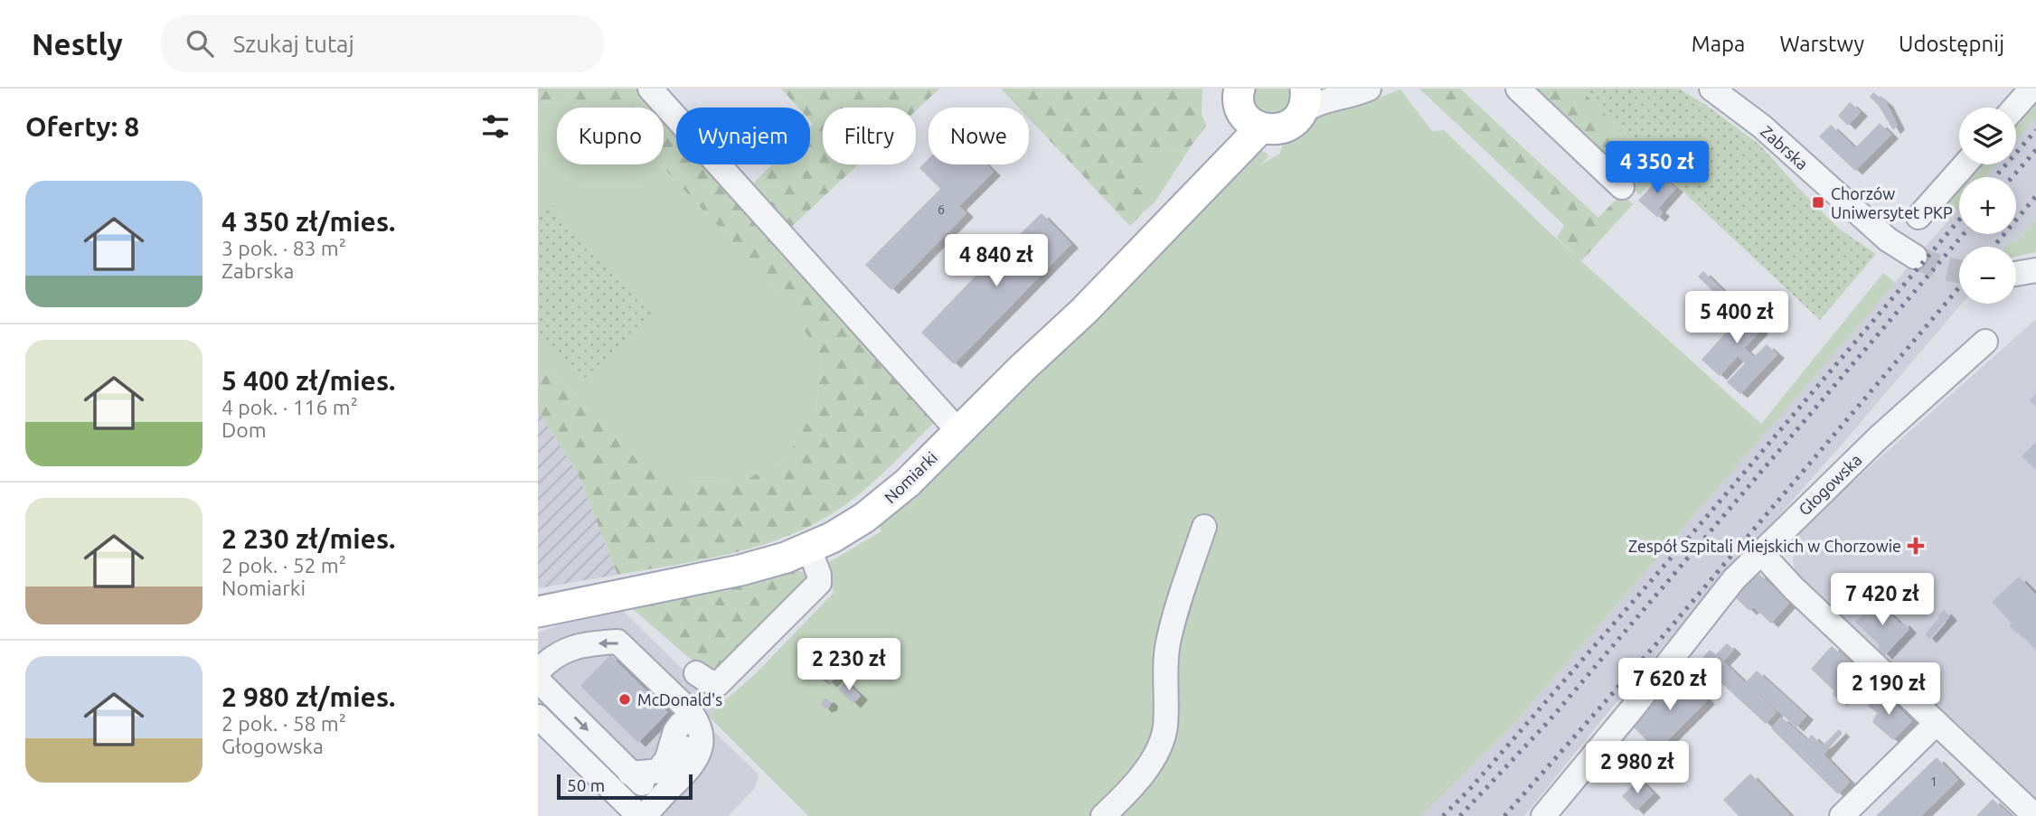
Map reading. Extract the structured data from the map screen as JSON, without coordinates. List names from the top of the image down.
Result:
{
  "streets": {
    "main road": ["Nomiarki"],
    "street": ["Zabrska", "Głogowska"]
  },
  "places": {
    "transit": ["Chorzów Uniwersytet PKP"],
    "health": ["Zespół Szpitali Miejskich w Chorzowie"],
    "other": ["McDonald's"]
  },
  "house_numbers": ["6", "1"],
  "scale_bar": "50 m",
  "page": {
    "header": "Nestly",
    "search": "Szukaj tutaj",
    "nav": ["Mapa", "Warstwy", "Udostępnij"],
    "heading": "Oferty: 8",
    "map_buttons": ["+", "−"],
    "chip": [
      "Kupno",
      "Wynajem",
      "Filtry",
      "Nowe"
    ],
    "price": [
      "4 350 zł",
      "4 840 zł",
      "5 400 zł",
      "7 420 zł",
      "2 230 zł",
      "7 620 zł",
      "2 190 zł",
      "2 980 zł"
    ],
    "list": [
      {
        "name": "4 350 zł/mies.",
        "note": "3 pok. · 83 m² · Zabrska"
      },
      {
        "name": "5 400 zł/mies.",
        "note": "4 pok. · 116 m² · Dom"
      },
      {
        "name": "2 230 zł/mies.",
        "note": "2 pok. · 52 m² · Nomiarki"
      },
      {
        "name": "2 980 zł/mies.",
        "note": "2 pok. · 58 m² · Głogowska"
      }
    ],
    "scale": "50 m"
  }
}
